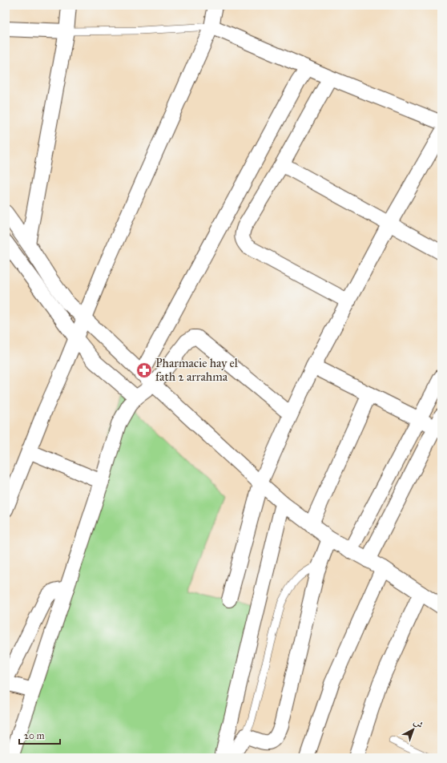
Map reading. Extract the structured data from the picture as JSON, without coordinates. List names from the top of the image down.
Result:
{
  "places": {
    "pharmacy": ["Pharmacie hay el fath 2 arrahma"]
  },
  "scale_bar": "20 m",
  "north": "top right"
}
